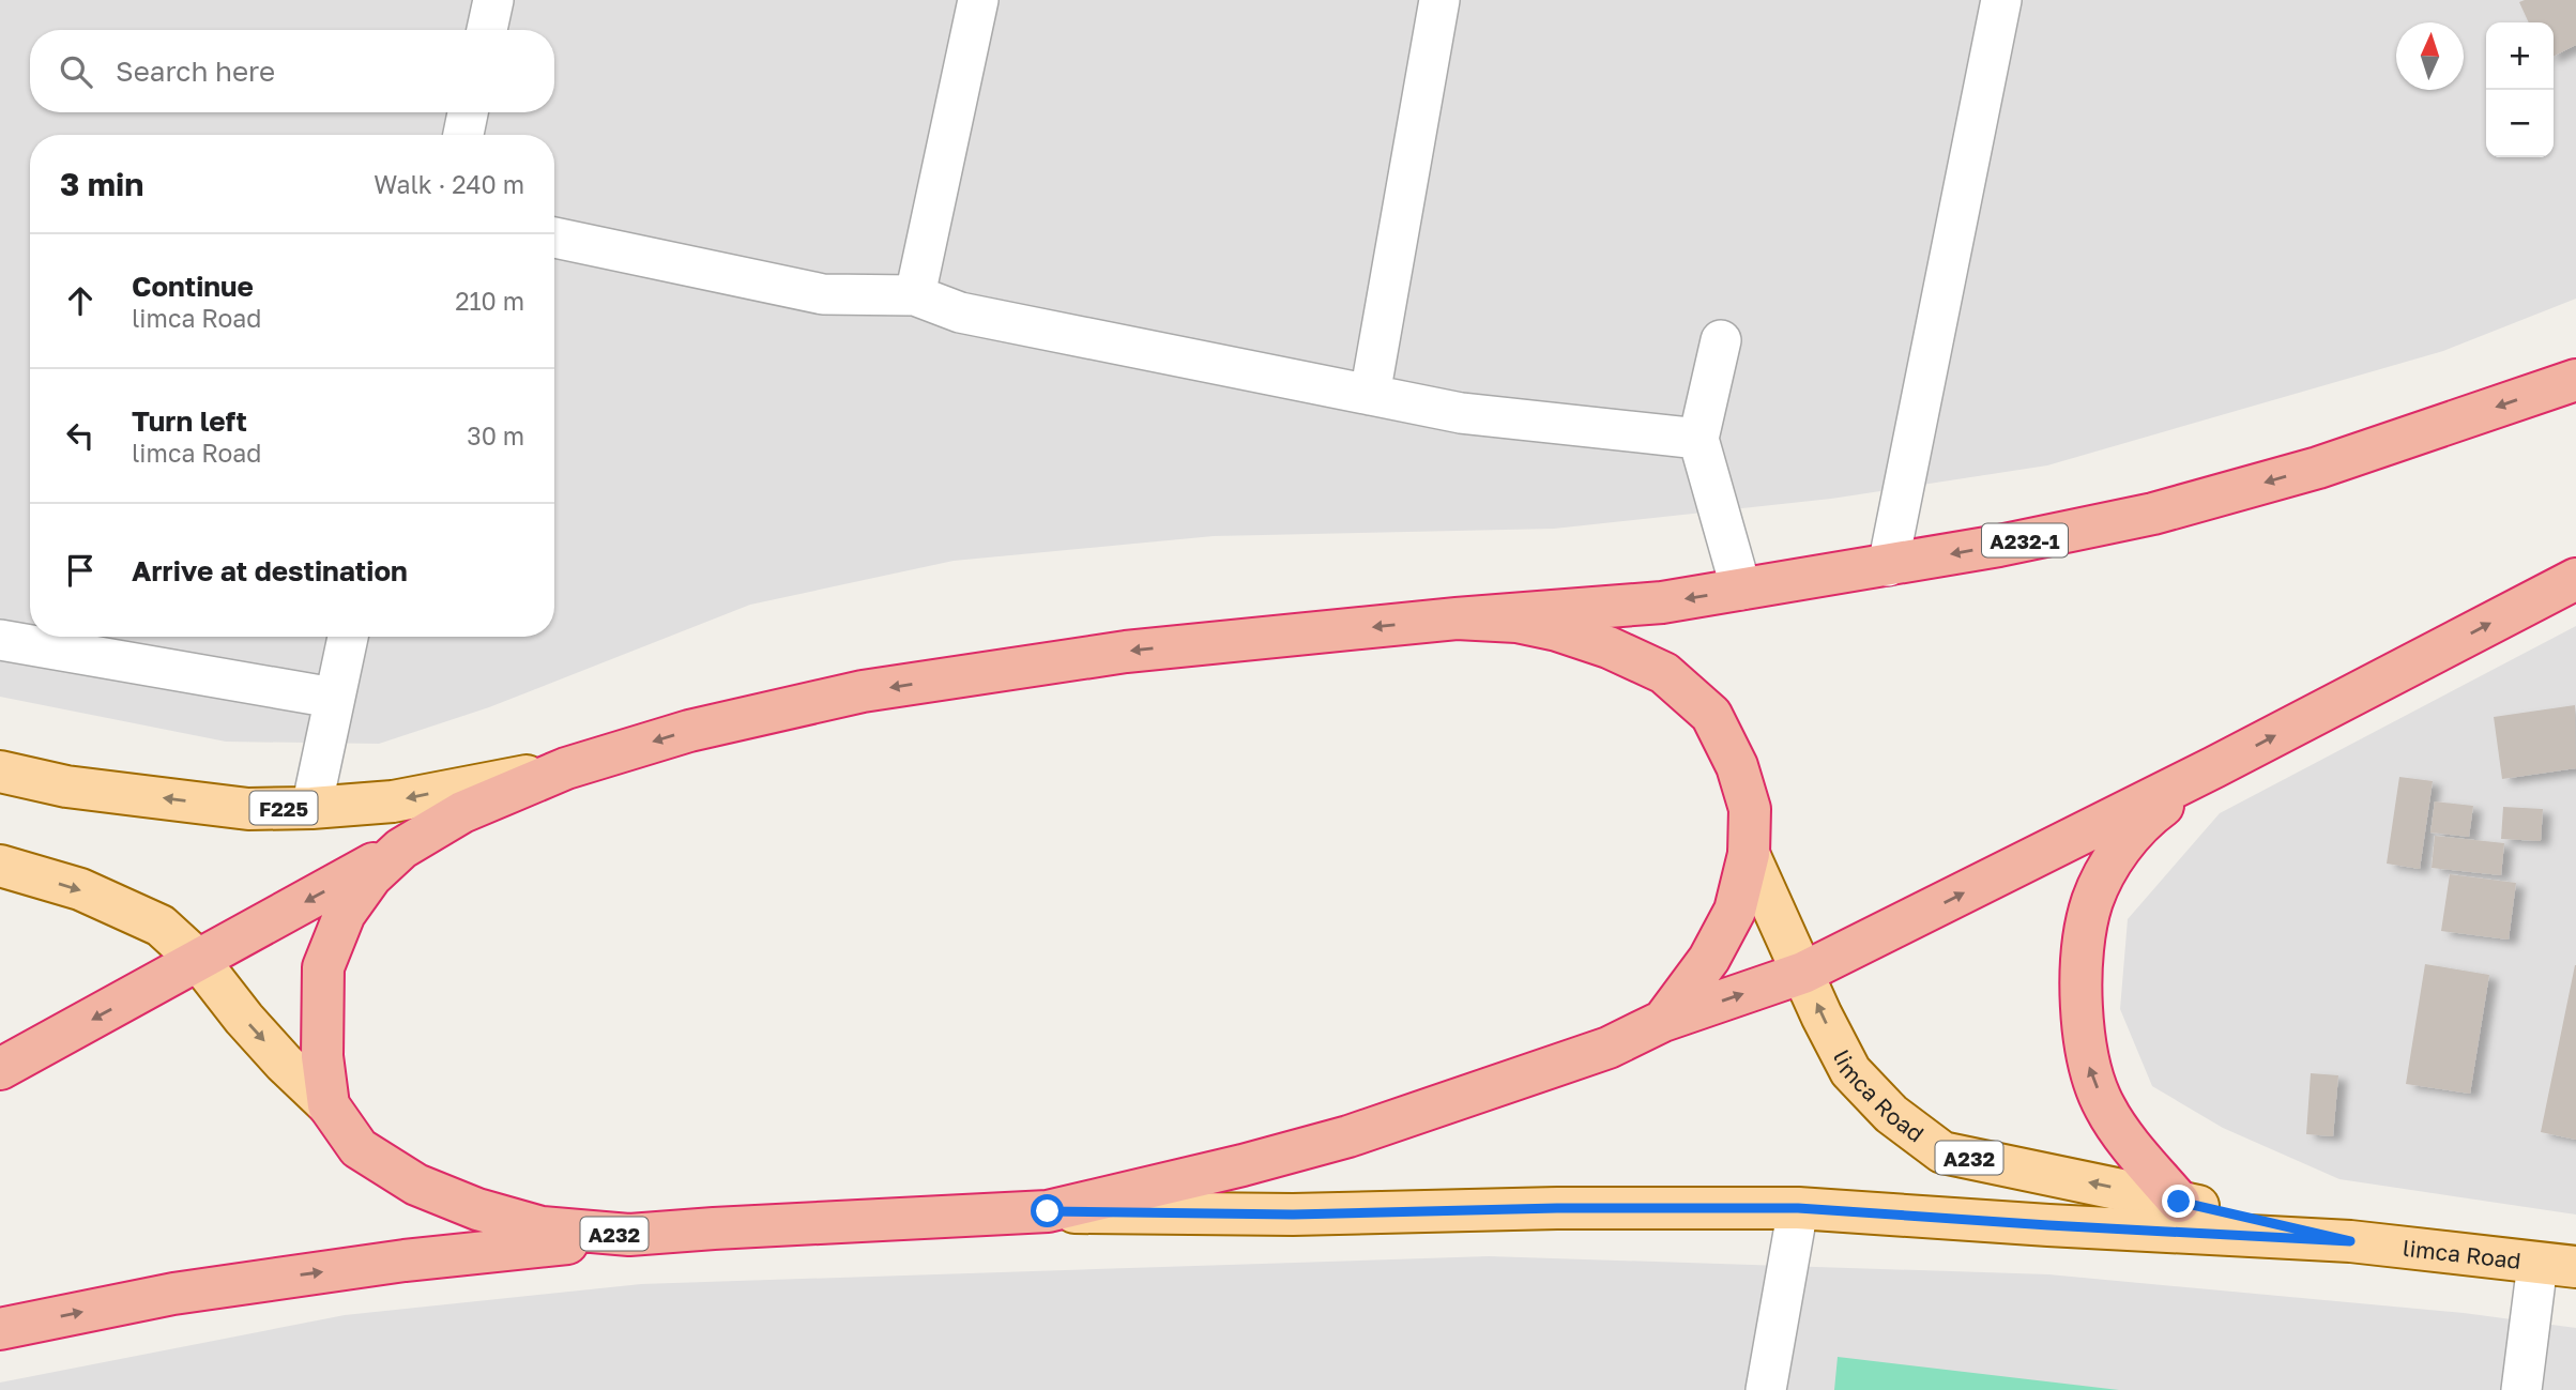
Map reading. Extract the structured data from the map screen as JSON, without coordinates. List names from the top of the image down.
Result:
{
  "streets": {
    "highway": ["A232-1", "A232"],
    "main road": ["F225", "limca Road"]
  },
  "crossings": [
    ["A232-1", "A232"],
    ["F225", "A232"],
    ["limca Road", "A232"]
  ],
  "north": "top",
  "page": {
    "map_buttons": ["+", "−"],
    "search": "Search here",
    "heading": ["3 min", "Walk · 240 m"],
    "list": [
      ["Continue", "limca Road", "210 m"],
      ["Turn left", "limca Road", "30 m"],
      "Arrive at destination"
    ]
  }
}
